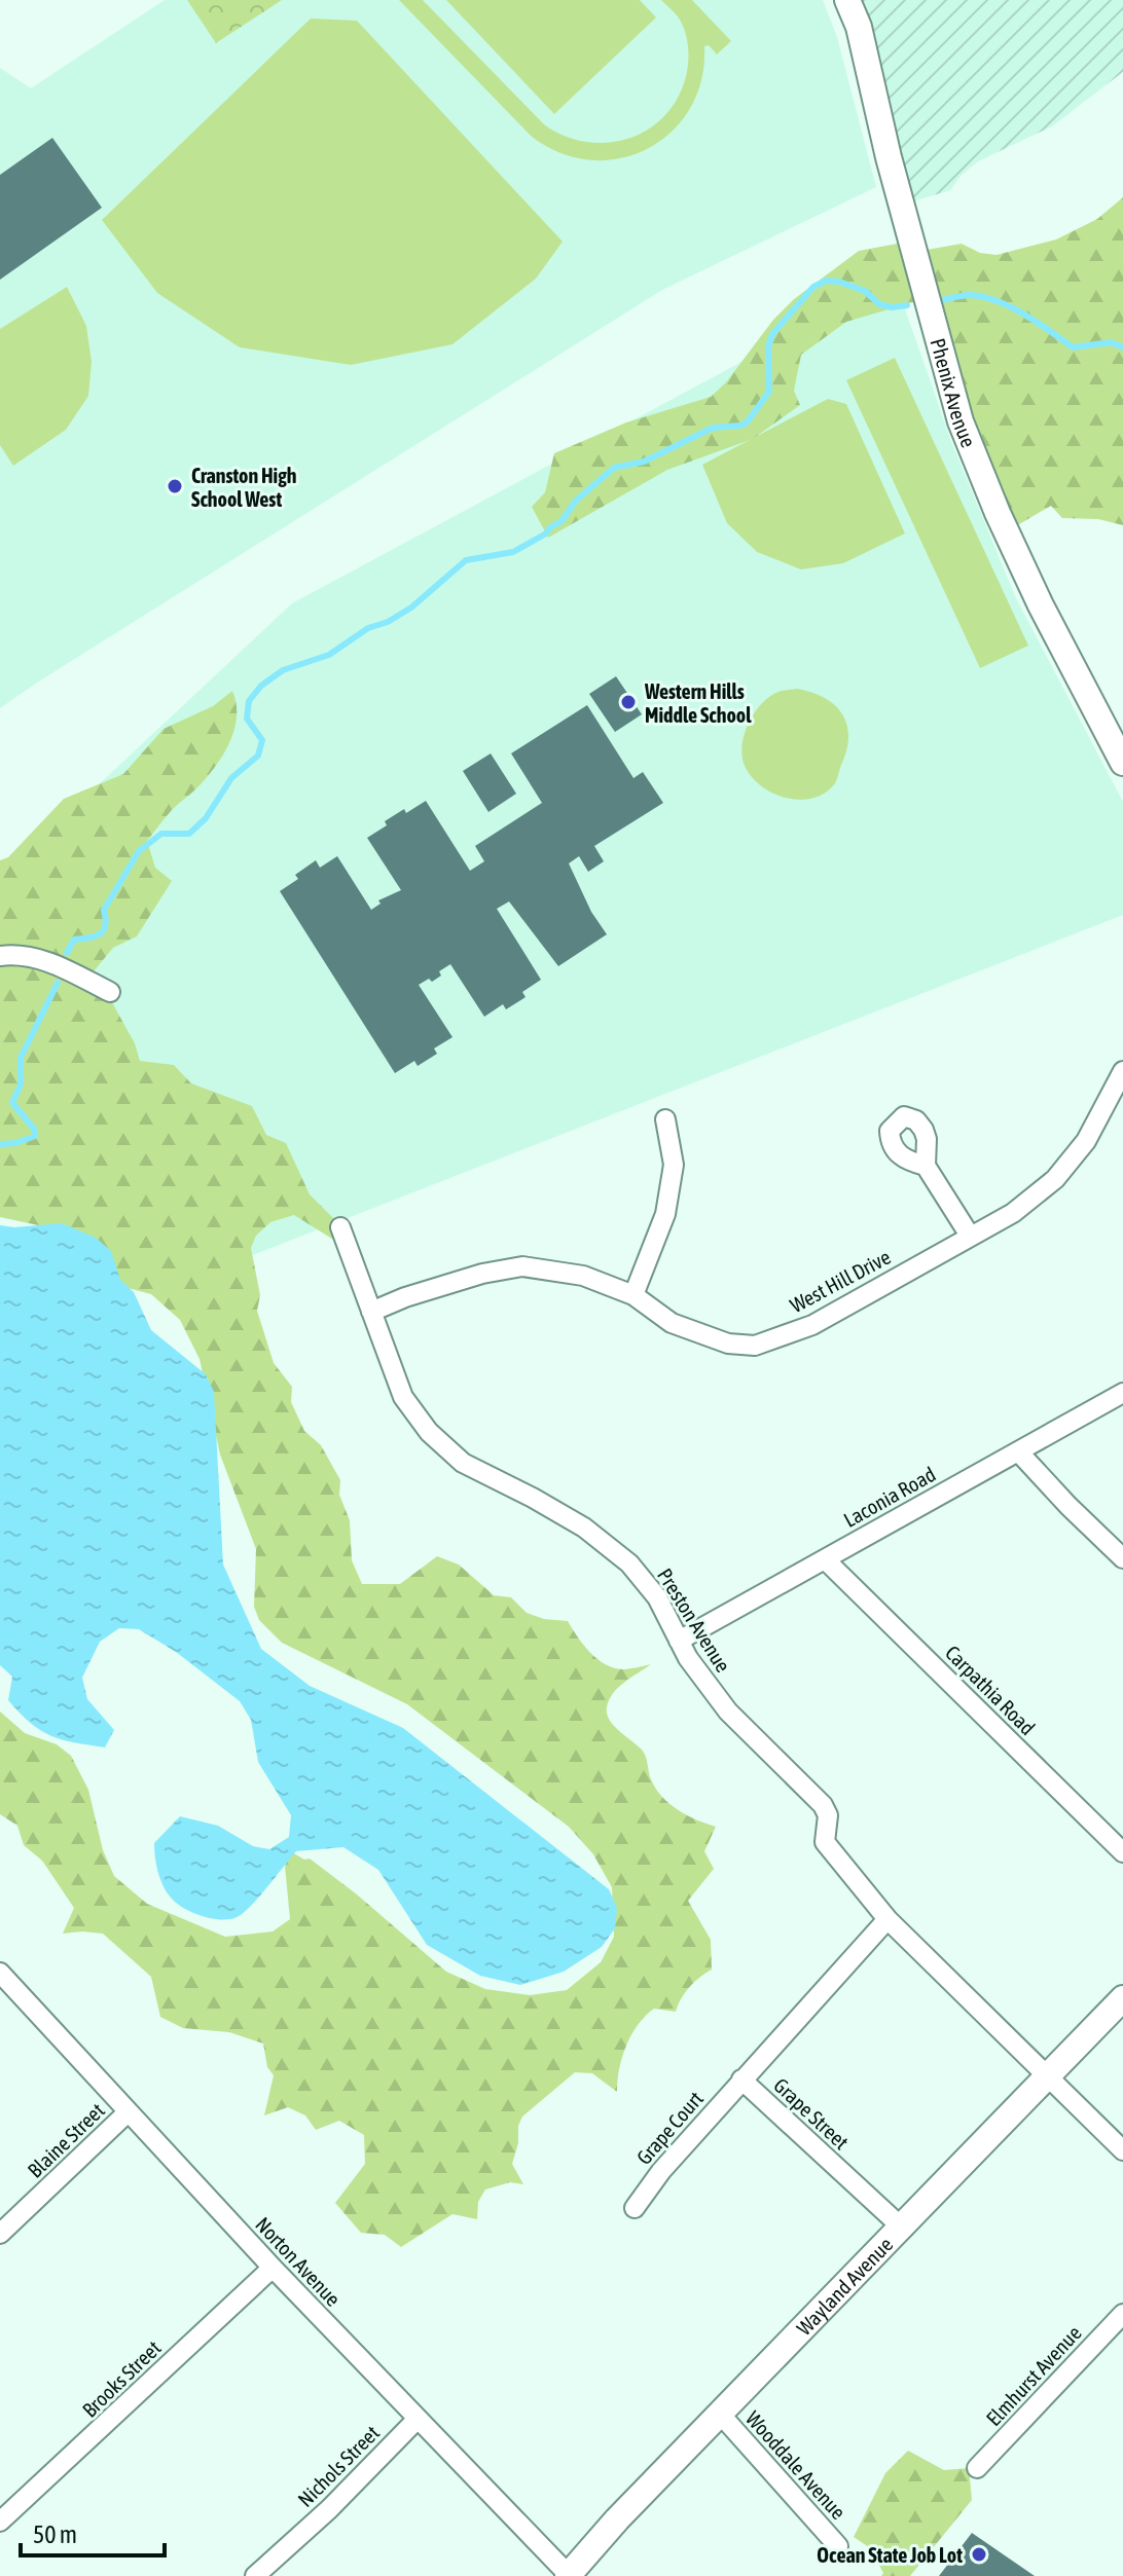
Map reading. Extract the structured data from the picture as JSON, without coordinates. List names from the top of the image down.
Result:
{
  "streets": {
    "main road": ["Phenix Avenue", "Wayland Avenue"],
    "street": [
      "West Hill Drive",
      "Laconia Road",
      "Preston Avenue",
      "Carpathia Road",
      "Grape Street",
      "Grape Court",
      "Blaine Street",
      "Norton Avenue",
      "Elmhurst Avenue",
      "Brooks Street",
      "Wooddale Avenue",
      "Nichols Street"
    ]
  },
  "crossings": [
    ["West Hill Drive", "Preston Avenue"],
    ["Laconia Road", "Preston Avenue"],
    ["Laconia Road", "Carpathia Road"],
    ["Preston Avenue", "Grape Street"],
    ["Preston Avenue", "Wayland Avenue"],
    ["Grape Street", "Grape Court"],
    ["Grape Street", "Wayland Avenue"],
    ["Blaine Street", "Norton Avenue"],
    ["Norton Avenue", "Wayland Avenue"],
    ["Norton Avenue", "Brooks Street"],
    ["Norton Avenue", "Nichols Street"],
    ["Wayland Avenue", "Wooddale Avenue"]
  ],
  "places": ["Cranston High School West", "Western Hills Middle School", "Ocean State Job Lot"],
  "scale_bar": "50 m"
}
